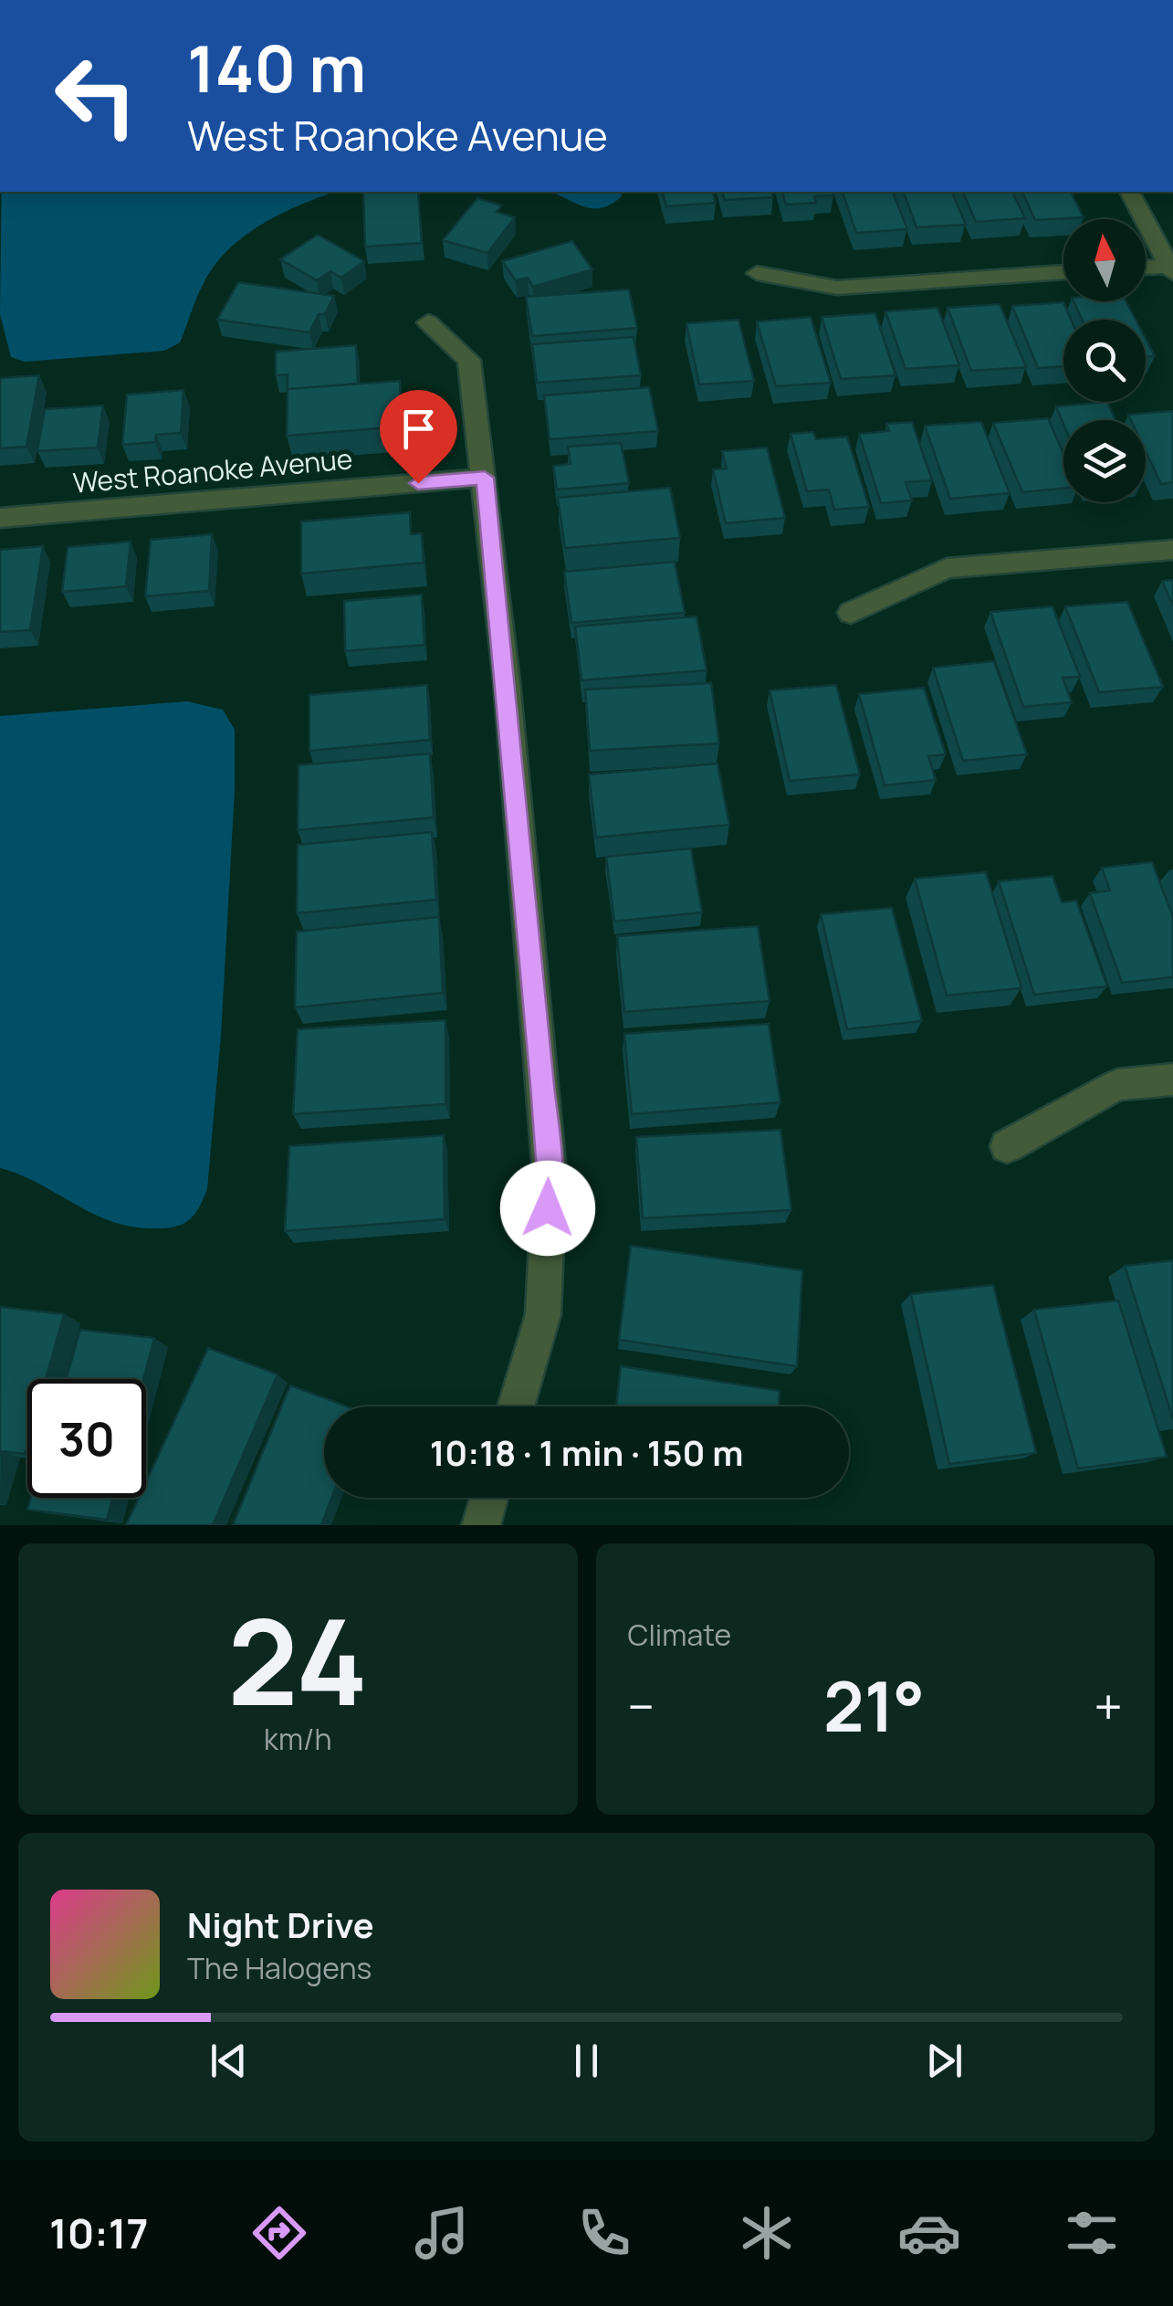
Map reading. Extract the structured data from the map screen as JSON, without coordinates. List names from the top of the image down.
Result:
{
  "streets": {
    "street": ["West Roanoke Avenue"]
  },
  "north": "top",
  "page": {
    "turn": ["140 m", "West Roanoke Avenue"],
    "limit": "30",
    "trip": "10:18 · 1 min · 150 m",
    "tile": [
      ["24", "km/h"],
      "Climate"
    ],
    "heat": ["−", "21°", "+"],
    "song": ["Night Drive", "The Halogens"],
    "tabs": "10:17"
  }
}
